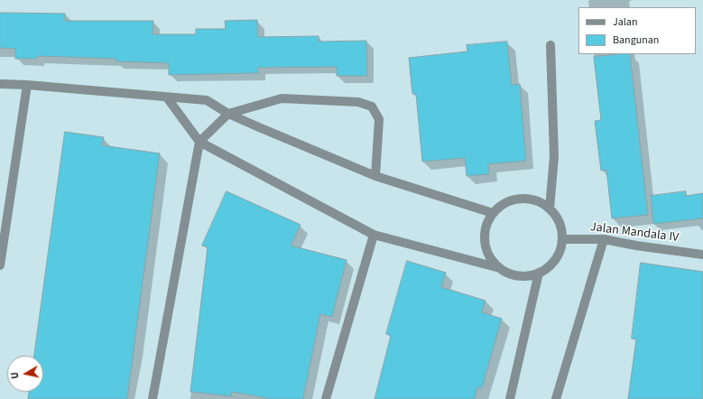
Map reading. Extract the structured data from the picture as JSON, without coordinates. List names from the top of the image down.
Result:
{
  "streets": {
    "street": ["Jalan Mandala IV"]
  },
  "legend": ["Jalan", "Bangunan"],
  "north": "left"
}
